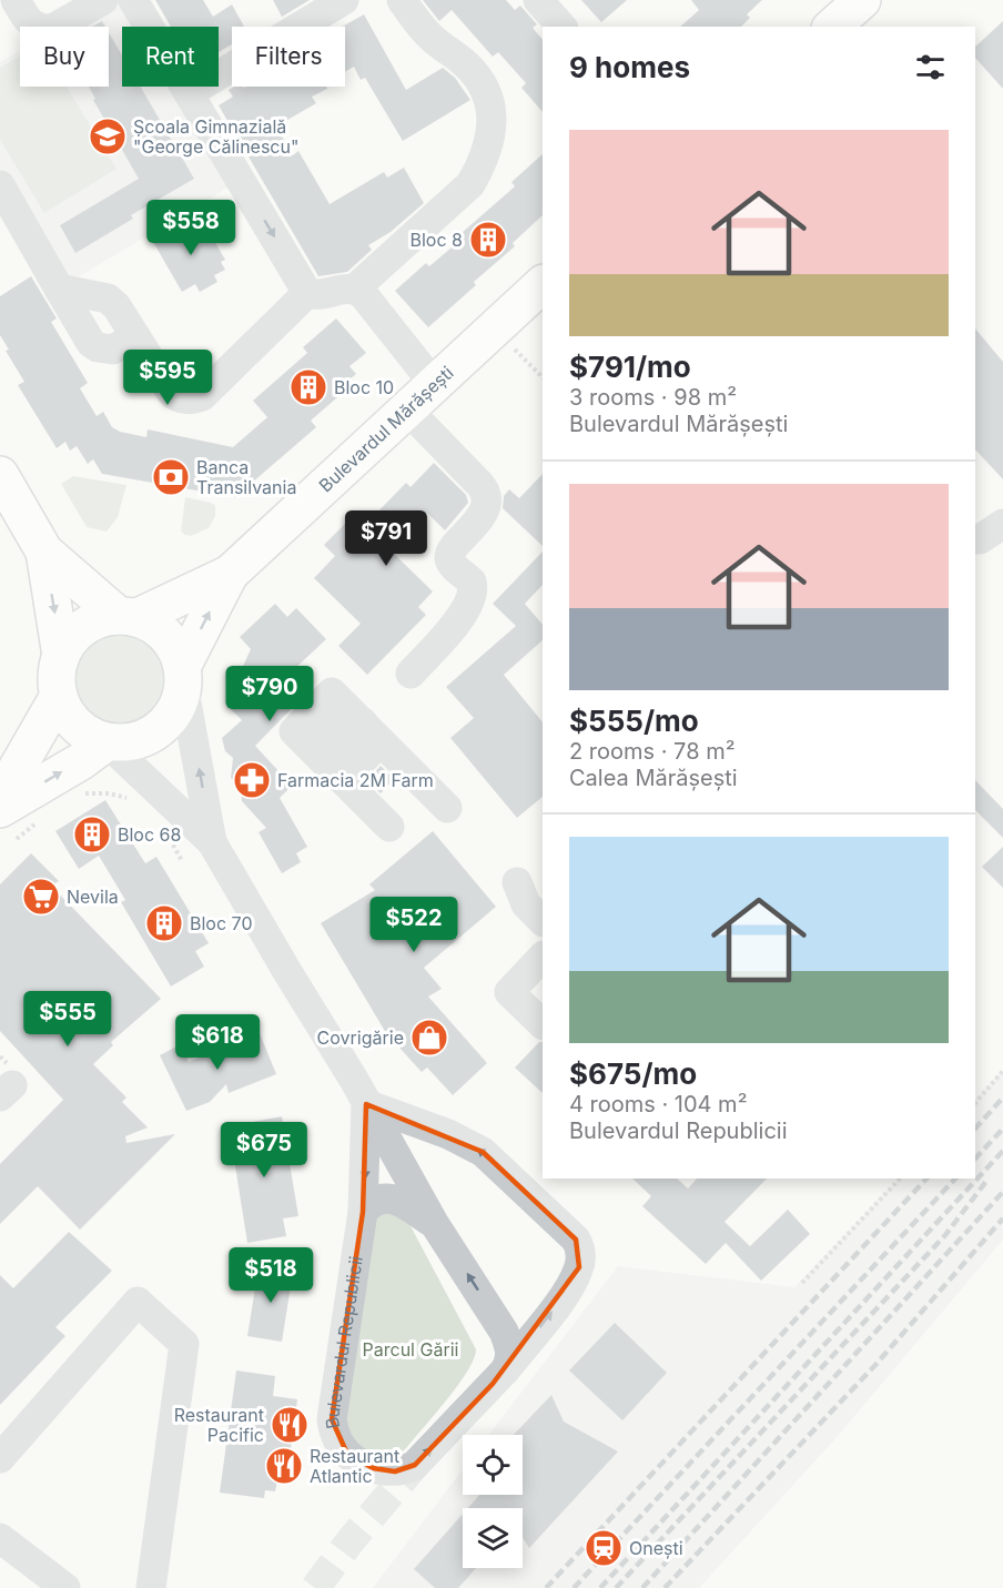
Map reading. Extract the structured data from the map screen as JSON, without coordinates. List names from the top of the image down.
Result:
{
  "streets": {
    "main road": ["Bulevardul Mărășești"],
    "street": ["Bulevardul Republicii"]
  },
  "crossings": [
    ["Bulevardul Mărășești", "Bulevardul Republicii"]
  ],
  "parks": ["Parcul Gării"],
  "places": {
    "school or university": ["Școala Gimnazială \"George Călinescu\""],
    "building": [
      "Bloc 8",
      "Bloc 10",
      "Bloc 68",
      "Bloc 70"
    ],
    "bank": ["Banca Transilvania"],
    "pharmacy": ["Farmacia 2M Farm"],
    "supermarket": ["Nevila"],
    "shop": ["Covrigărie"],
    "restaurant": ["Restaurant Pacific", "Restaurant Atlantic"],
    "station": ["Onești"]
  },
  "page": {
    "chip": ["Buy", "Rent", "Filters"],
    "heading": "9 homes",
    "list": [
      {
        "name": "$791/mo",
        "note": "3 rooms · 98 m² · Bulevardul Mărășești"
      },
      {
        "name": "$555/mo",
        "note": "2 rooms · 78 m² · Calea Mărășești"
      },
      {
        "name": "$675/mo",
        "note": "4 rooms · 104 m² · Bulevardul Republicii"
      }
    ],
    "price": [
      "$558",
      "$595",
      "$791",
      "$790",
      "$522",
      "$555",
      "$618",
      "$675",
      "$518"
    ]
  }
}
